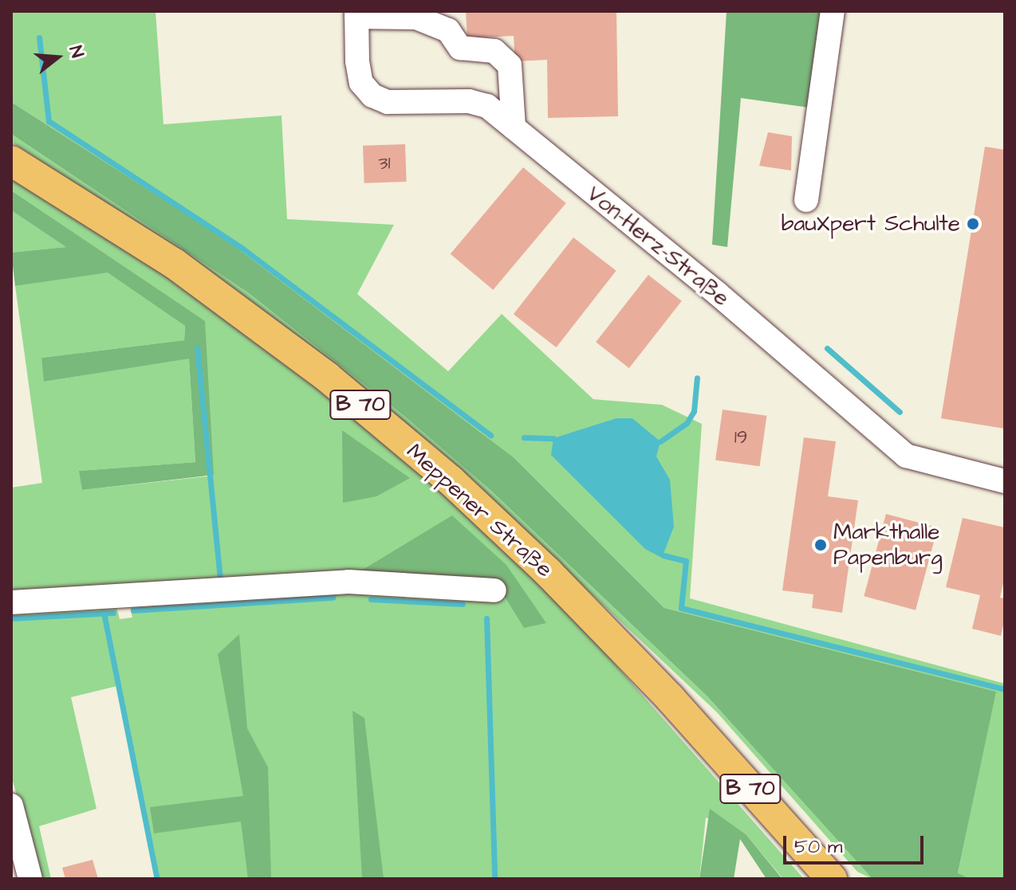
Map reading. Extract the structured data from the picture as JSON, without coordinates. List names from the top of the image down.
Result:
{
  "streets": {
    "main road": ["B 70", "Meppener Straße"],
    "street": ["Von-Herz-Straße"]
  },
  "places": ["bauXpert Schulte", "Markthalle Papenburg"],
  "house_numbers": ["31", "19"],
  "scale_bar": "50 m",
  "north": "right"
}
